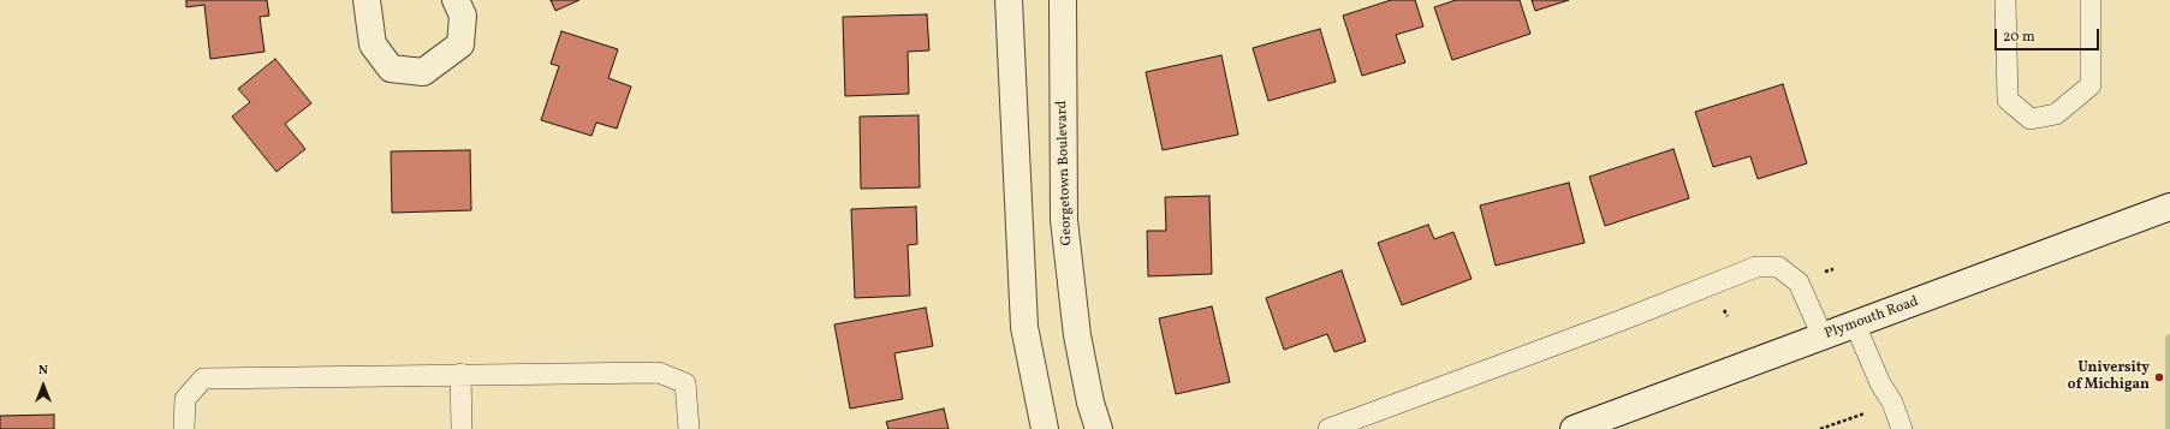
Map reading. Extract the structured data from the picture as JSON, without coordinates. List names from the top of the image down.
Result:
{
  "streets": {
    "street": ["Georgetown Boulevard", "Plymouth Road"]
  },
  "places": ["University of Michigan"],
  "scale_bar": "20 m",
  "north": "top"
}
